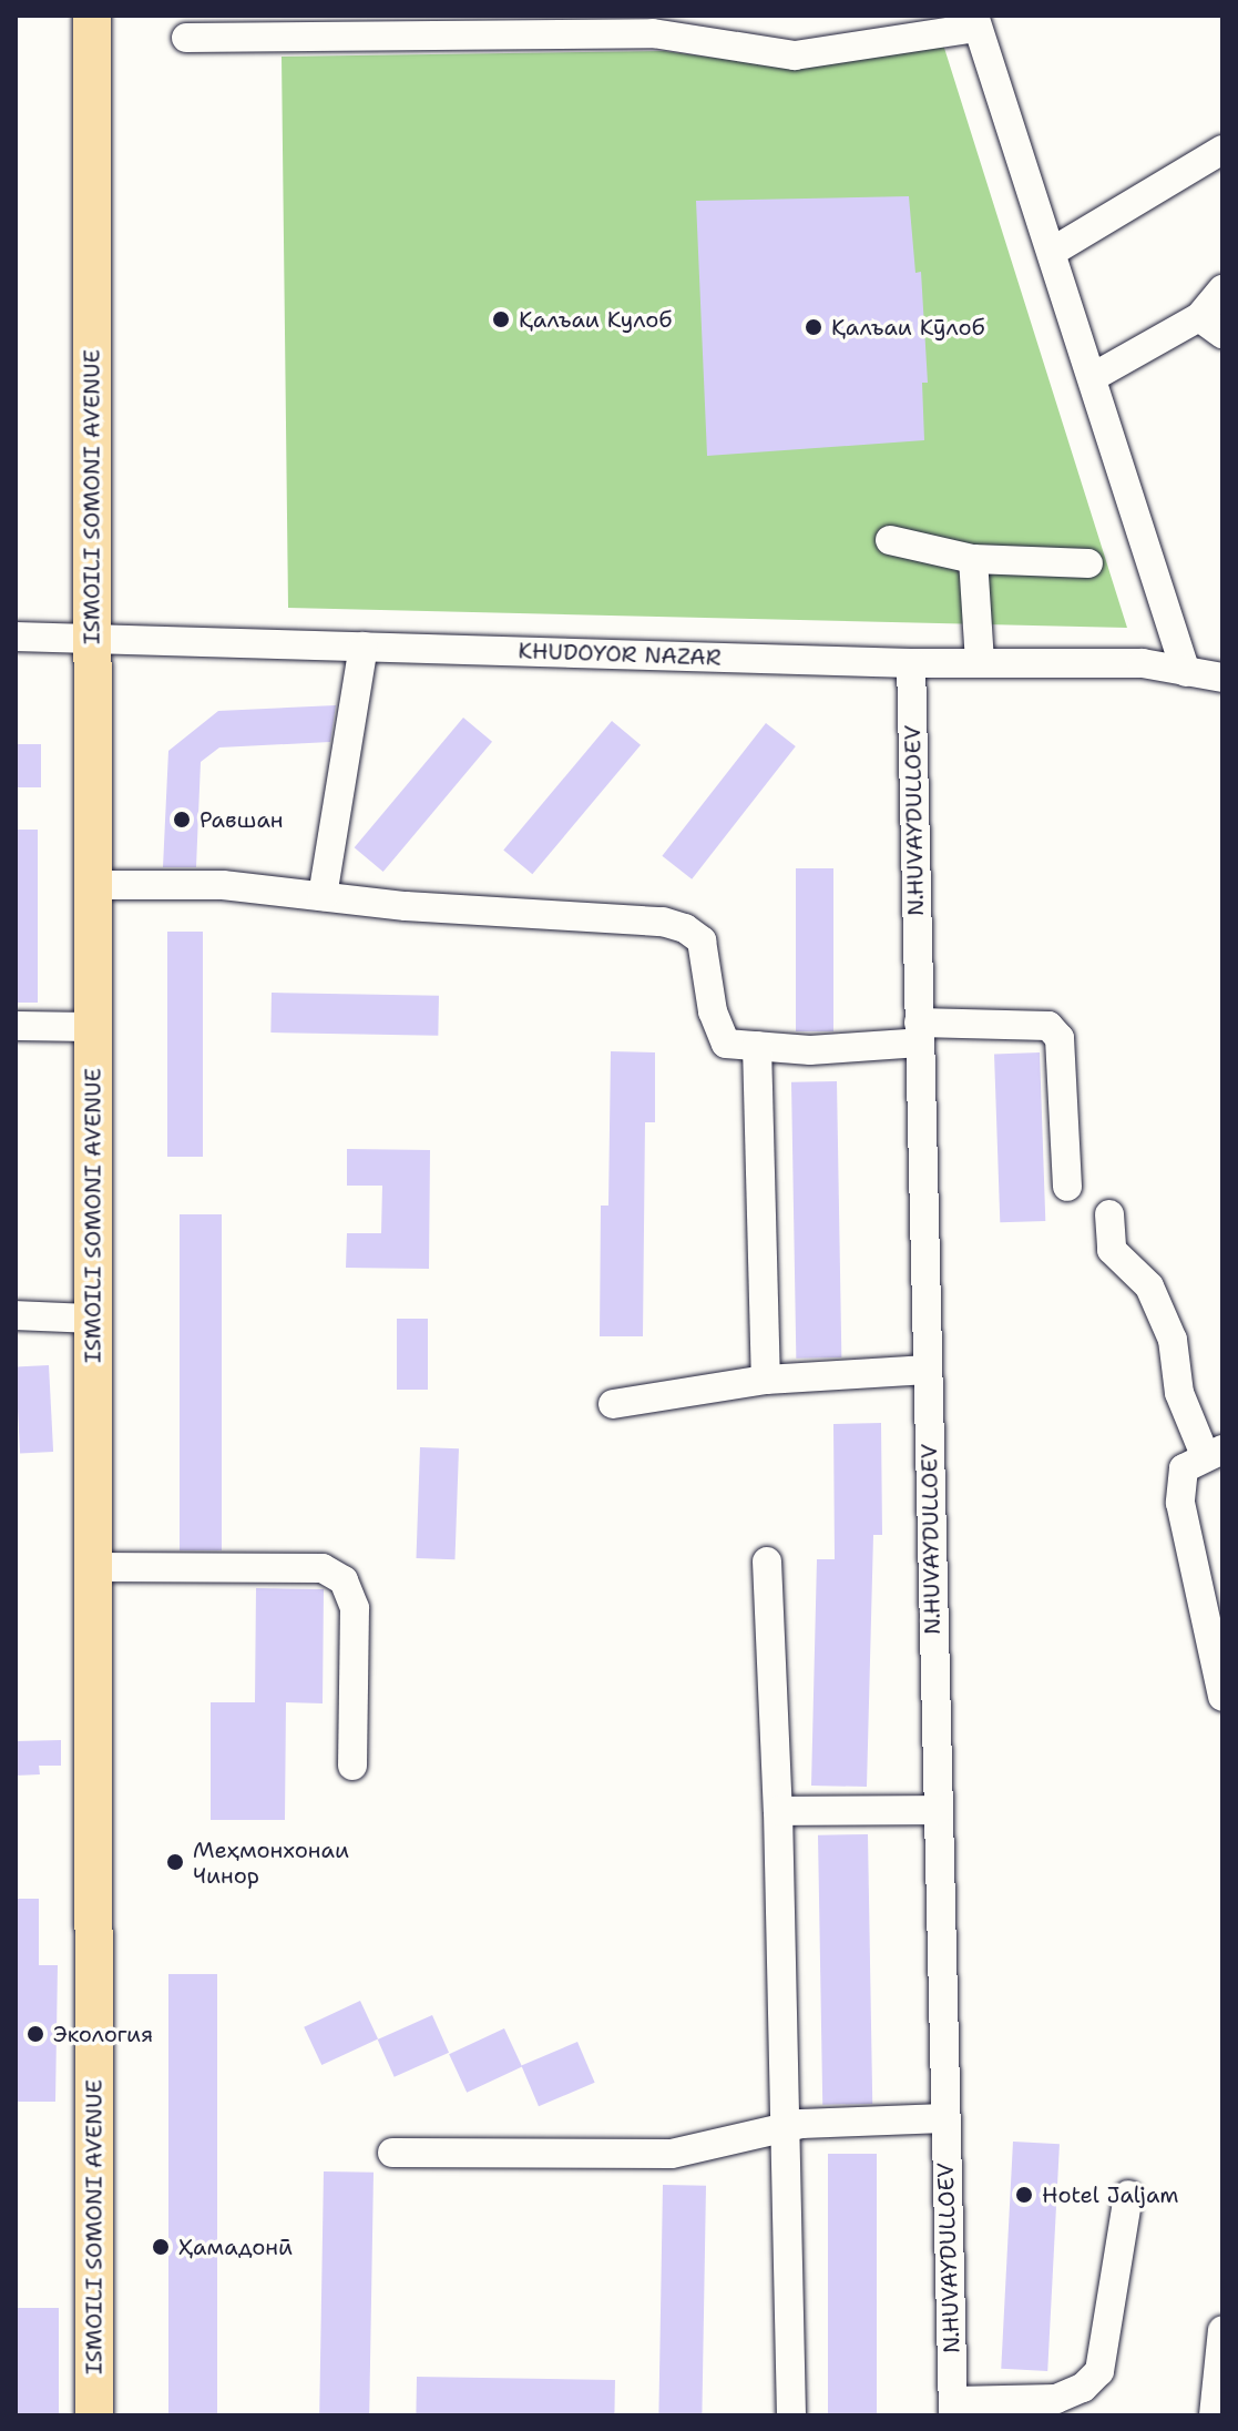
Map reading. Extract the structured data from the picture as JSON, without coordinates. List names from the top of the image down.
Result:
{
  "streets": {
    "main road": ["ISMOILI SOMONI AVENUE"],
    "street": ["KHUDOYOR NAZAR", "N.HUVAYDULLOEV"]
  },
  "crossings": [
    ["ISMOILI SOMONI AVENUE", "KHUDOYOR NAZAR"],
    ["KHUDOYOR NAZAR", "N.HUVAYDULLOEV"]
  ],
  "places": [
    "Қалъаи Кулоб",
    "Қалъаи Кӯлоб",
    "Равшан",
    "Меҳмонхонаи Чинор",
    "Экология",
    "Hotel Jaljam",
    "Ҳамадонӣ"
  ]
}
